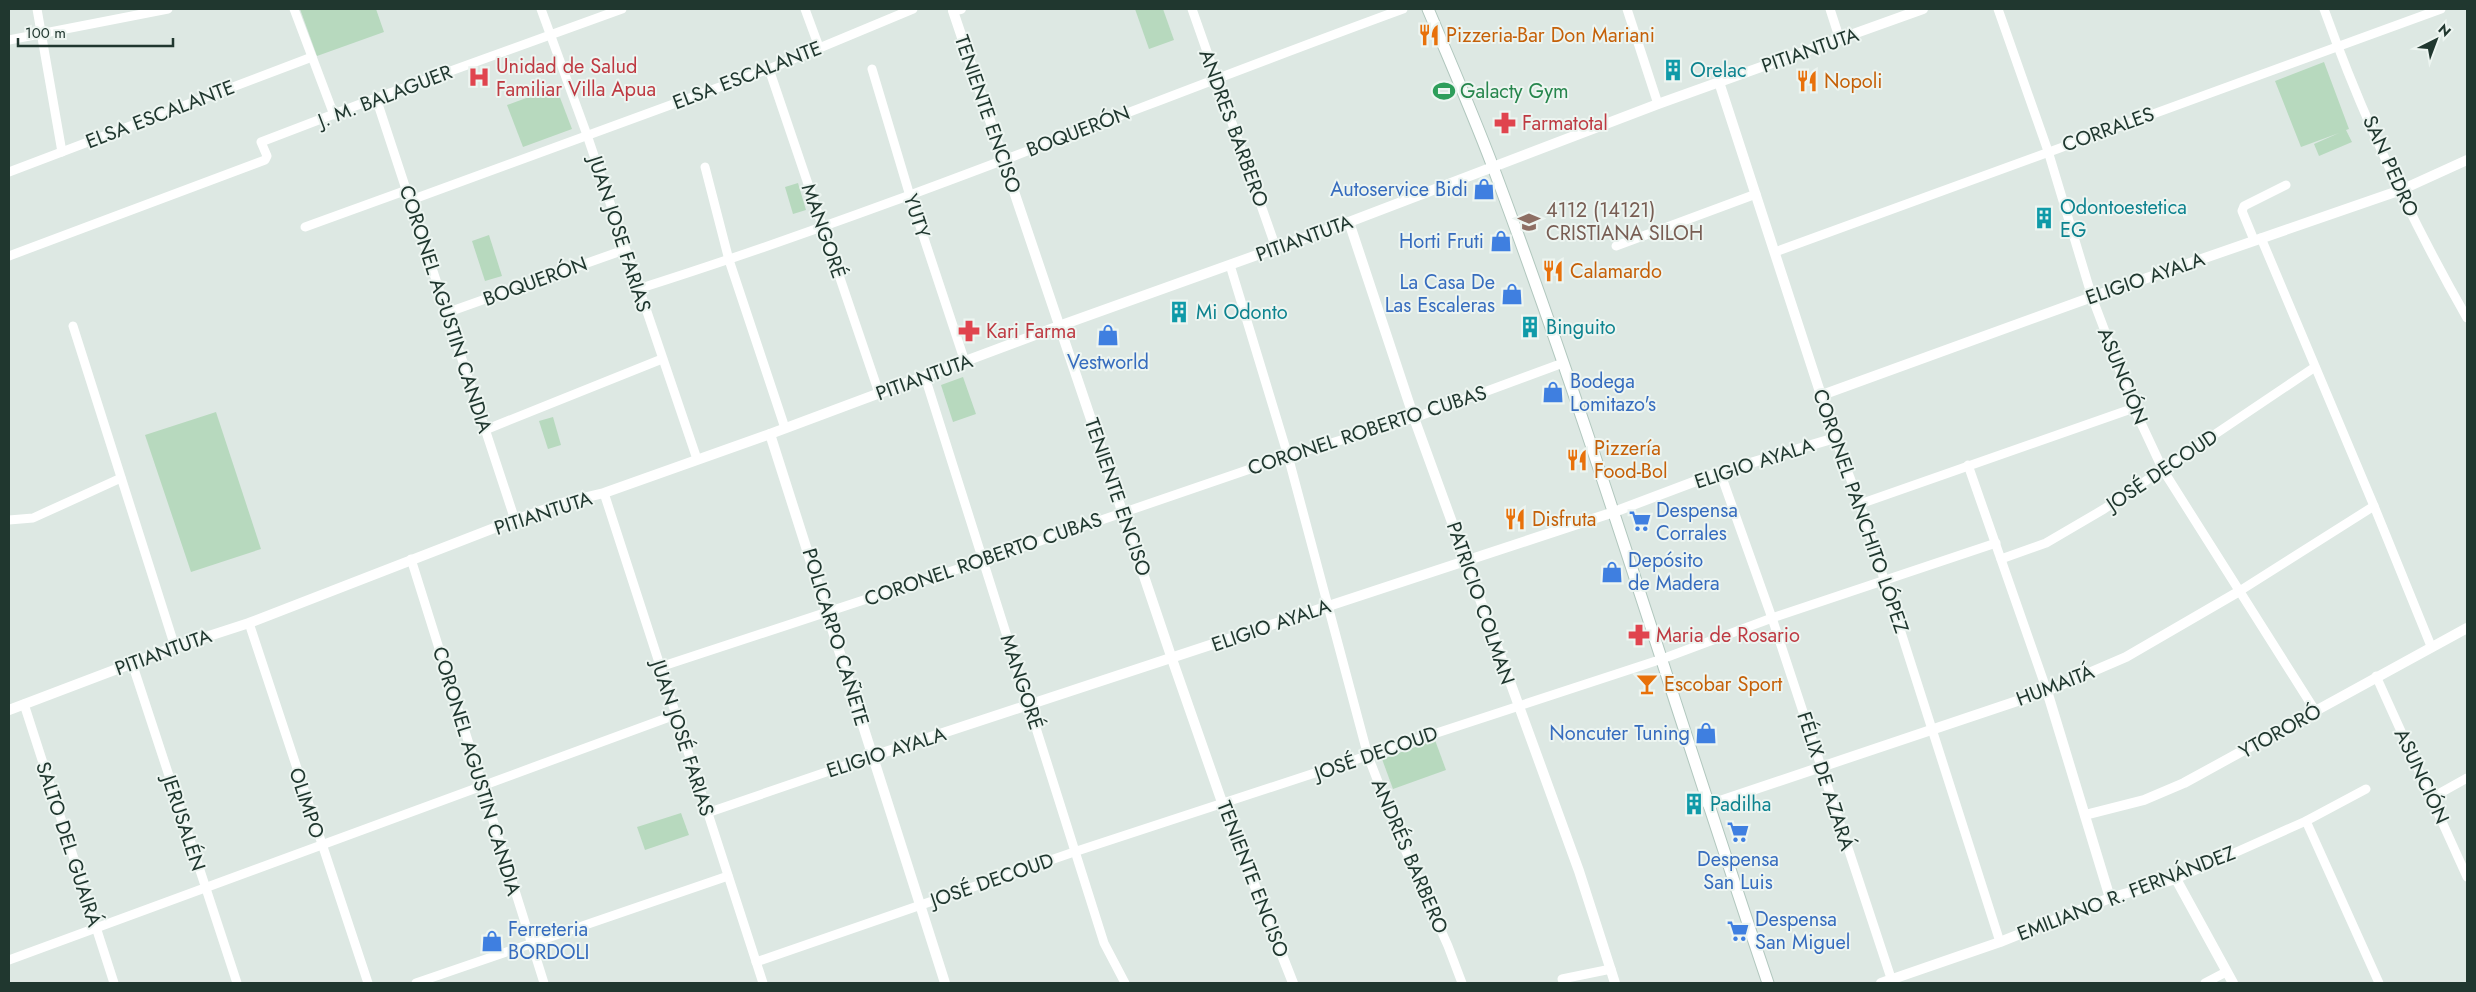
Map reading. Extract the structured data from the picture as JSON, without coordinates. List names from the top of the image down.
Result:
{
  "streets": {
    "street": [
      "PITIANTUTA",
      "ELSA ESCALANTE",
      "J. M. BALAGUER",
      "TENIENTE ENCISO",
      "ANDRES BARBERO",
      "CORRALES",
      "BOQUERÓN",
      "SAN PEDRO",
      "YUTY",
      "MANGORÉ",
      "JUAN JOSE FARIAS",
      "ELIGIO AYALA",
      "CORONEL AGUSTIN CANDIA",
      "ASUNCIÓN",
      "CORONEL ROBERTO CUBAS",
      "JOSÉ DECOUD",
      "CORONEL PANCHITO LÓPEZ",
      "PATRICIO COLMAN",
      "POLICARPO CAÑETE",
      "HUMAITÁ",
      "YTORORÓ",
      "JUAN JOSÉ FARIAS",
      "FÉLIX DE AZARÁ",
      "OLIMPO",
      "JERUSALÉN",
      "SALTO DEL GUAIRÁ",
      "ANDRÉS BARBERO",
      "EMILIANO R. FERNÁNDEZ"
    ]
  },
  "crossings": [
    ["PITIANTUTA", "TENIENTE ENCISO"],
    ["PITIANTUTA", "ANDRES BARBERO"],
    ["PITIANTUTA", "YUTY"],
    ["PITIANTUTA", "MANGORÉ"],
    ["PITIANTUTA", "JUAN JOSE FARIAS"],
    ["PITIANTUTA", "CORONEL AGUSTIN CANDIA"],
    ["PITIANTUTA", "CORONEL PANCHITO LÓPEZ"],
    ["PITIANTUTA", "PATRICIO COLMAN"],
    ["PITIANTUTA", "POLICARPO CAÑETE"],
    ["PITIANTUTA", "JUAN JOSÉ FARIAS"],
    ["PITIANTUTA", "OLIMPO"],
    ["PITIANTUTA", "JERUSALÉN"],
    ["PITIANTUTA", "SALTO DEL GUAIRÁ"],
    ["PITIANTUTA", "ANDRÉS BARBERO"],
    ["ELSA ESCALANTE", "MANGORÉ"],
    ["ELSA ESCALANTE", "JUAN JOSE FARIAS"],
    ["ELSA ESCALANTE", "CORONEL AGUSTIN CANDIA"],
    ["J. M. BALAGUER", "JUAN JOSE FARIAS"],
    ["J. M. BALAGUER", "CORONEL AGUSTIN CANDIA"],
    ["TENIENTE ENCISO", "BOQUERÓN"],
    ["TENIENTE ENCISO", "ELIGIO AYALA"],
    ["TENIENTE ENCISO", "CORONEL ROBERTO CUBAS"],
    ["TENIENTE ENCISO", "JOSÉ DECOUD"],
    ["ANDRES BARBERO", "BOQUERÓN"],
    ["CORRALES", "SAN PEDRO"],
    ["CORRALES", "ASUNCIÓN"],
    ["CORRALES", "CORONEL PANCHITO LÓPEZ"],
    ["BOQUERÓN", "YUTY"],
    ["BOQUERÓN", "MANGORÉ"],
    ["BOQUERÓN", "JUAN JOSE FARIAS"],
    ["BOQUERÓN", "CORONEL AGUSTIN CANDIA"],
    ["SAN PEDRO", "ELIGIO AYALA"],
    ["MANGORÉ", "ELIGIO AYALA"],
    ["MANGORÉ", "CORONEL ROBERTO CUBAS"],
    ["MANGORÉ", "JOSÉ DECOUD"],
    ["ELIGIO AYALA", "ASUNCIÓN"],
    ["ELIGIO AYALA", "CORONEL PANCHITO LÓPEZ"],
    ["ELIGIO AYALA", "PATRICIO COLMAN"],
    ["ELIGIO AYALA", "POLICARPO CAÑETE"],
    ["ELIGIO AYALA", "JUAN JOSÉ FARIAS"],
    ["ELIGIO AYALA", "FÉLIX DE AZARÁ"],
    ["ELIGIO AYALA", "ANDRÉS BARBERO"],
    ["ASUNCIÓN", "JOSÉ DECOUD"],
    ["ASUNCIÓN", "HUMAITÁ"],
    ["ASUNCIÓN", "YTORORÓ"],
    ["CORONEL ROBERTO CUBAS", "PATRICIO COLMAN"],
    ["CORONEL ROBERTO CUBAS", "POLICARPO CAÑETE"],
    ["CORONEL ROBERTO CUBAS", "JUAN JOSÉ FARIAS"],
    ["CORONEL ROBERTO CUBAS", "ANDRÉS BARBERO"],
    ["JOSÉ DECOUD", "CORONEL PANCHITO LÓPEZ"],
    ["JOSÉ DECOUD", "PATRICIO COLMAN"],
    ["JOSÉ DECOUD", "POLICARPO CAÑETE"],
    ["JOSÉ DECOUD", "JUAN JOSÉ FARIAS"],
    ["JOSÉ DECOUD", "FÉLIX DE AZARÁ"],
    ["JOSÉ DECOUD", "ANDRÉS BARBERO"],
    ["CORONEL PANCHITO LÓPEZ", "HUMAITÁ"],
    ["CORONEL PANCHITO LÓPEZ", "EMILIANO R. FERNÁNDEZ"],
    ["HUMAITÁ", "FÉLIX DE AZARÁ"],
    ["FÉLIX DE AZARÁ", "EMILIANO R. FERNÁNDEZ"]
  ],
  "places": {
    "restaurant": [
      "Pizzeria-Bar Don Mariani",
      "Nopoli",
      "Calamardo",
      "Pizzería Food-Bol",
      "Disfruta"
    ],
    "building": [
      "Orelac",
      "Odontoestetica EG",
      "Mi Odonto",
      "Binguito",
      "Padilha"
    ],
    "hospital": ["Unidad de Salud Familiar Villa Apua"],
    "sports": ["Galacty Gym"],
    "pharmacy": ["Farmatotal", "Kari Farma", "Maria de Rosario"],
    "shop": [
      "Autoservice Bidi",
      "Horti Fruti",
      "La Casa De Las Escaleras",
      "Vestworld",
      "Bodega Lomitazo's",
      "Depósito de Madera",
      "Noncuter Tuning",
      "Ferreteria BORDOLI"
    ],
    "school or university": ["4112 (14121) CRISTIANA SILOH"],
    "supermarket": ["Despensa Corrales", "Despensa San Luis", "Despensa San Miguel"],
    "bar": ["Escobar Sport"]
  },
  "scale_bar": "100 m",
  "north": "top right"
}
